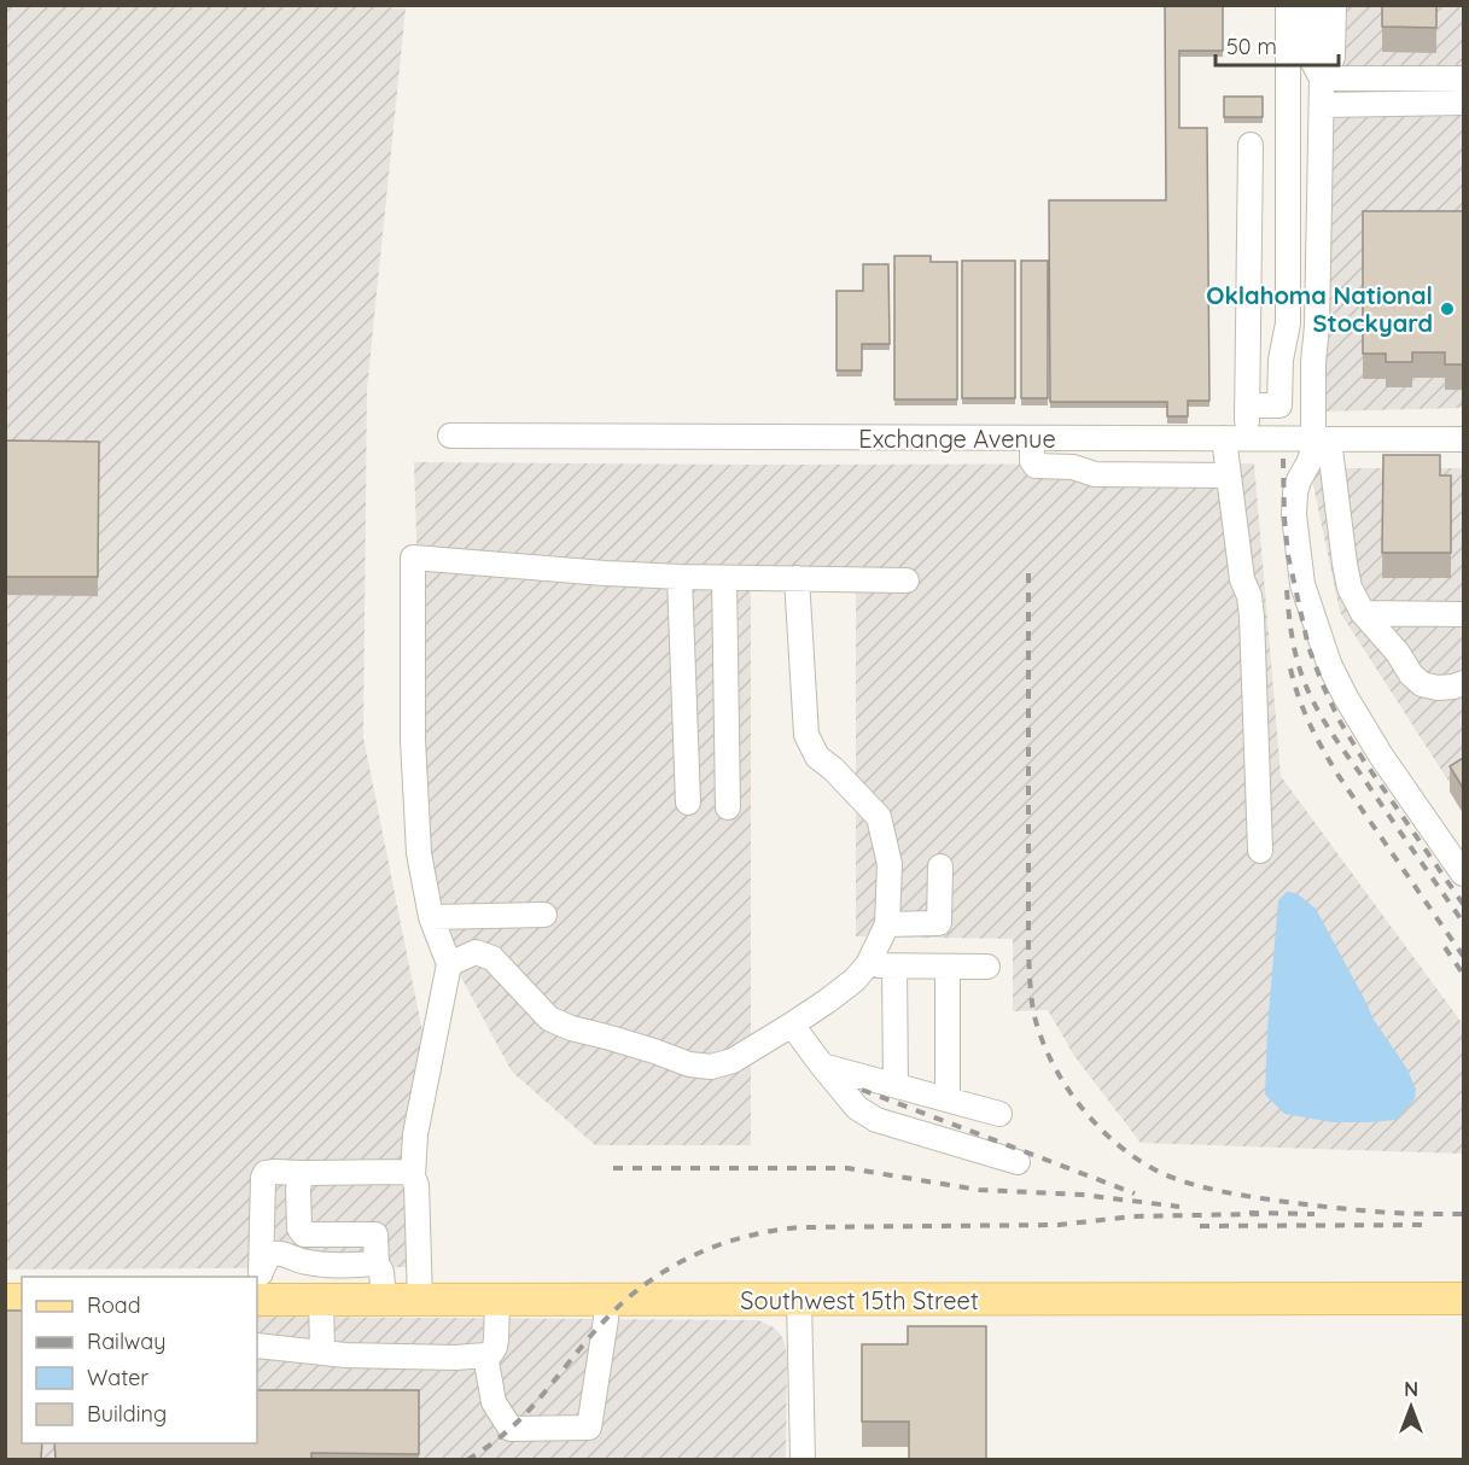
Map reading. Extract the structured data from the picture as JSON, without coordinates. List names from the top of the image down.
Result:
{
  "streets": {
    "main road": ["Southwest 15th Street"],
    "street": ["Exchange Avenue"]
  },
  "places": ["Oklahoma National Stockyard"],
  "legend": [
    "Road",
    "Railway",
    "Water",
    "Building"
  ],
  "scale_bar": "50 m",
  "north": "top"
}
